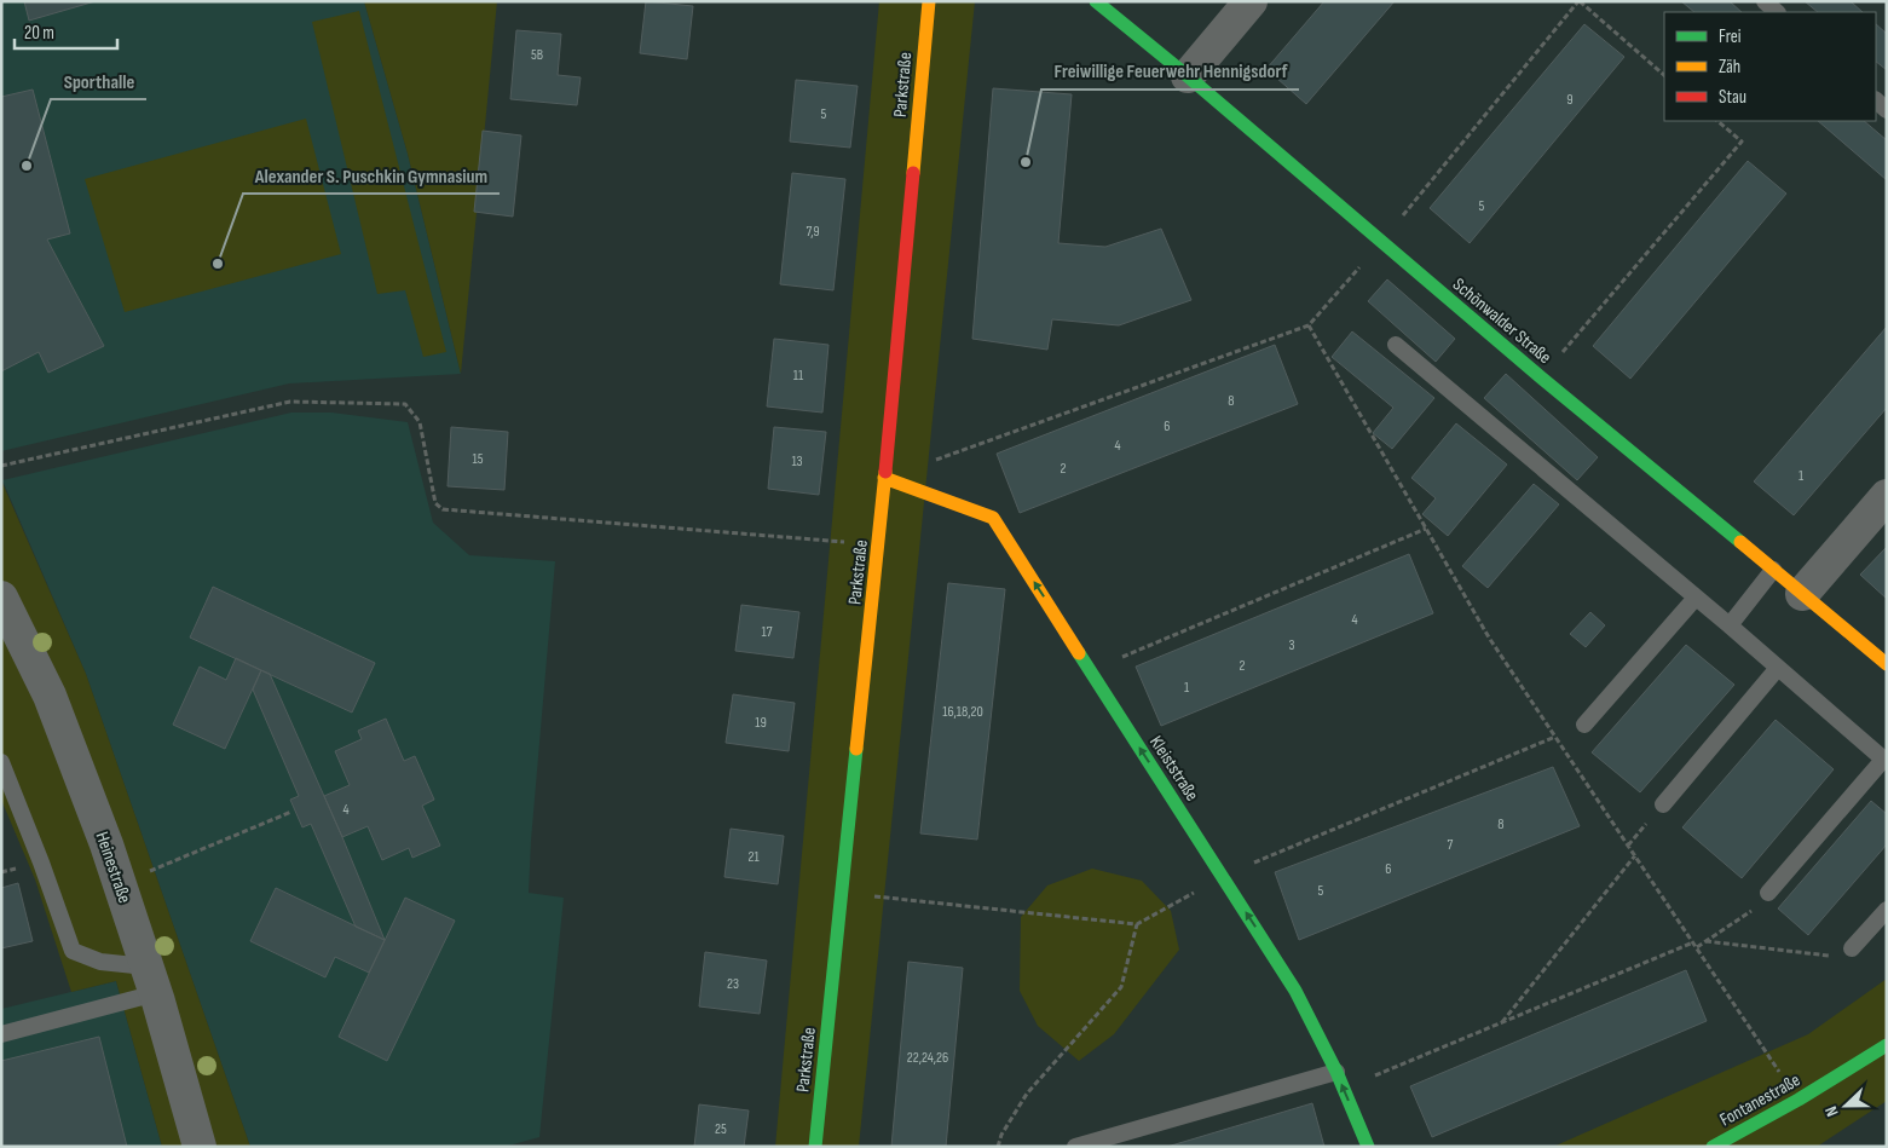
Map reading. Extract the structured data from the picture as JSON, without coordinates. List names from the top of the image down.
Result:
{
  "streets": {
    "street": [
      "Parkstraße",
      "Schönwalder Straße",
      "Kleiststraße",
      "Heinestraße",
      "Fontanestraße"
    ]
  },
  "crossings": [
    ["Parkstraße", "Kleiststraße"]
  ],
  "one_way": ["Kleiststraße"],
  "places": ["Freiwillige Feuerwehr Hennigsdorf", "Sporthalle", "Alexander S. Puschkin Gymnasium"],
  "house_numbers": [
    "5B",
    "9",
    "5",
    "5",
    "7,9",
    "11",
    "8",
    "6",
    "4",
    "15",
    "13",
    "2",
    "1",
    "4",
    "17",
    "3",
    "2",
    "1",
    "16,18,20",
    "19",
    "4",
    "8",
    "7",
    "21",
    "6",
    "5",
    "23",
    "22,24,26",
    "25"
  ],
  "legend": ["Frei", "Zäh", "Stau"],
  "scale_bar": "20 m",
  "north": "left"
}
